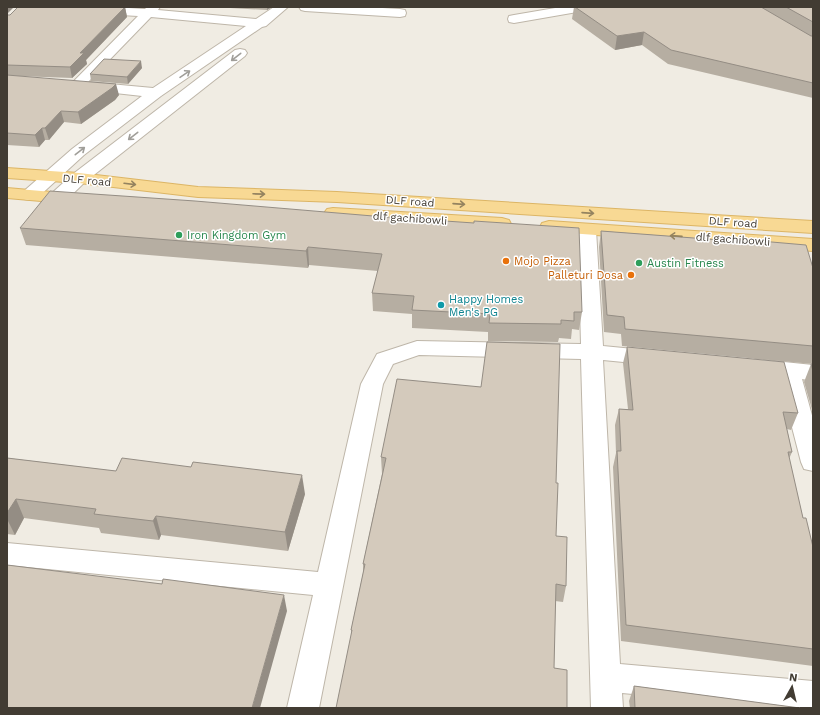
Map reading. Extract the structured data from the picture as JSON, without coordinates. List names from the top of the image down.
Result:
{
  "streets": {
    "main road": ["DLF road", "dlf gachibowli"]
  },
  "one_way": ["DLF road", "dlf gachibowli"],
  "places": [
    "Iron Kingdom Gym",
    "Mojo Pizza",
    "Austin Fitness",
    "Palleturi Dosa",
    "Happy Homes Men's PG"
  ],
  "north": "top"
}
